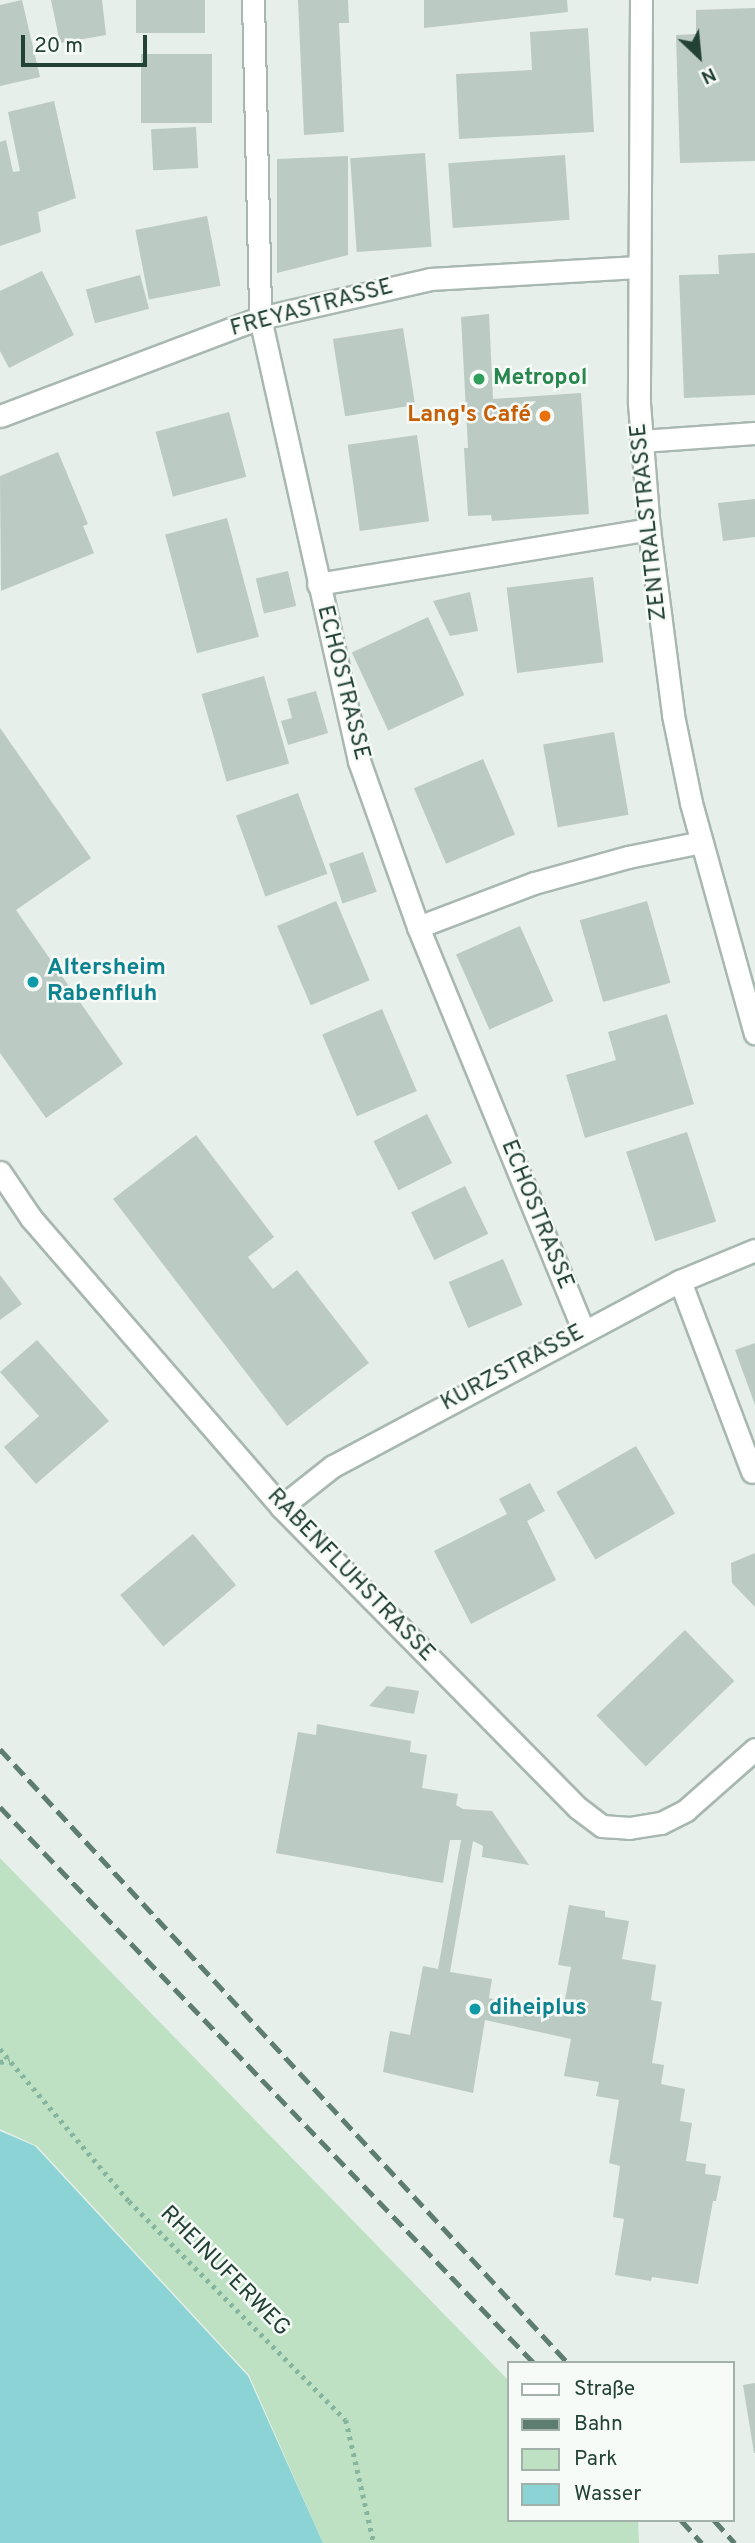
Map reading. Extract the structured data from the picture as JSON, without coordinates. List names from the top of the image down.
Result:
{
  "streets": {
    "street": [
      "FREYASTRASSE",
      "ZENTRALSTRASSE",
      "ECHOSTRASSE",
      "KURZSTRASSE",
      "RABENFLUHSTRASSE"
    ],
    "path": ["RHEINUFERWEG"]
  },
  "crossings": [
    ["FREYASTRASSE", "ZENTRALSTRASSE"],
    ["FREYASTRASSE", "ECHOSTRASSE"],
    ["ECHOSTRASSE", "KURZSTRASSE"],
    ["KURZSTRASSE", "RABENFLUHSTRASSE"]
  ],
  "places": [
    "Metropol",
    "Lang's Café",
    "Altersheim Rabenfluh",
    "diheiplus"
  ],
  "legend": [
    "Straße",
    "Bahn",
    "Park",
    "Wasser"
  ],
  "scale_bar": "20 m",
  "north": "bottom right"
}
